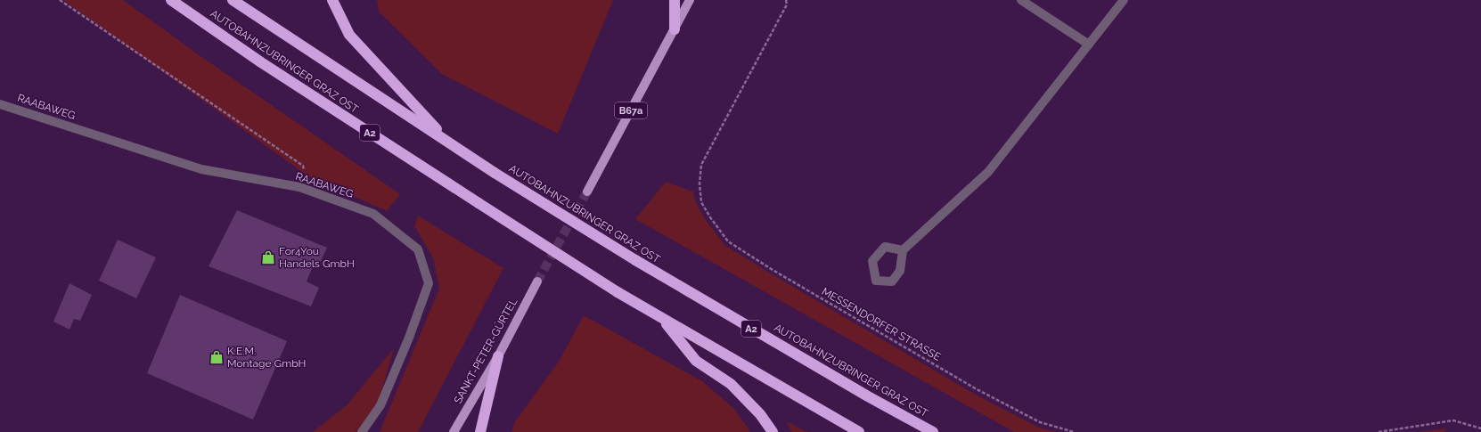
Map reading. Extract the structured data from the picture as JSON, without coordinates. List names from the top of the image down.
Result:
{
  "streets": {
    "highway": ["AUTOBAHNZUBRINGER GRAZ OST", "A2"],
    "main road": ["B67a", "SANKT-PETER-GÜRTEL"],
    "street": ["RAABAWEG"],
    "path": ["MESSENDORFER STRASSE"]
  },
  "places": {
    "shop": ["For4You Handels GmbH", "K.E.M. Montage GmbH"]
  }
}
